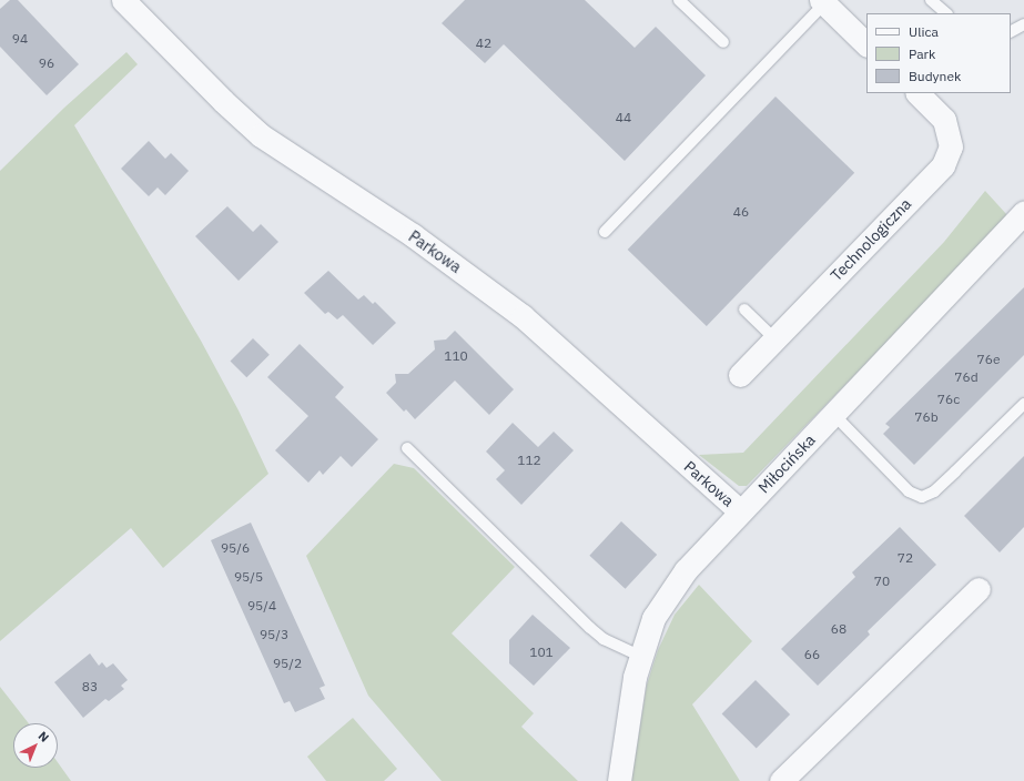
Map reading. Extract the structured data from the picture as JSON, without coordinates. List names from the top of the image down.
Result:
{
  "streets": {
    "street": ["Technologiczna", "Parkowa", "Miłocińska"]
  },
  "crossings": [
    ["Parkowa", "Miłocińska"]
  ],
  "house_numbers": [
    "94",
    "42",
    "96",
    "44",
    "46",
    "110",
    "76e",
    "76d",
    "76c",
    "76b",
    "112",
    "95/6",
    "72",
    "95/5",
    "70",
    "95/4",
    "68",
    "95/3",
    "101",
    "66",
    "95/2",
    "83"
  ],
  "legend": ["Ulica", "Park", "Budynek"],
  "north": "top right"
}
